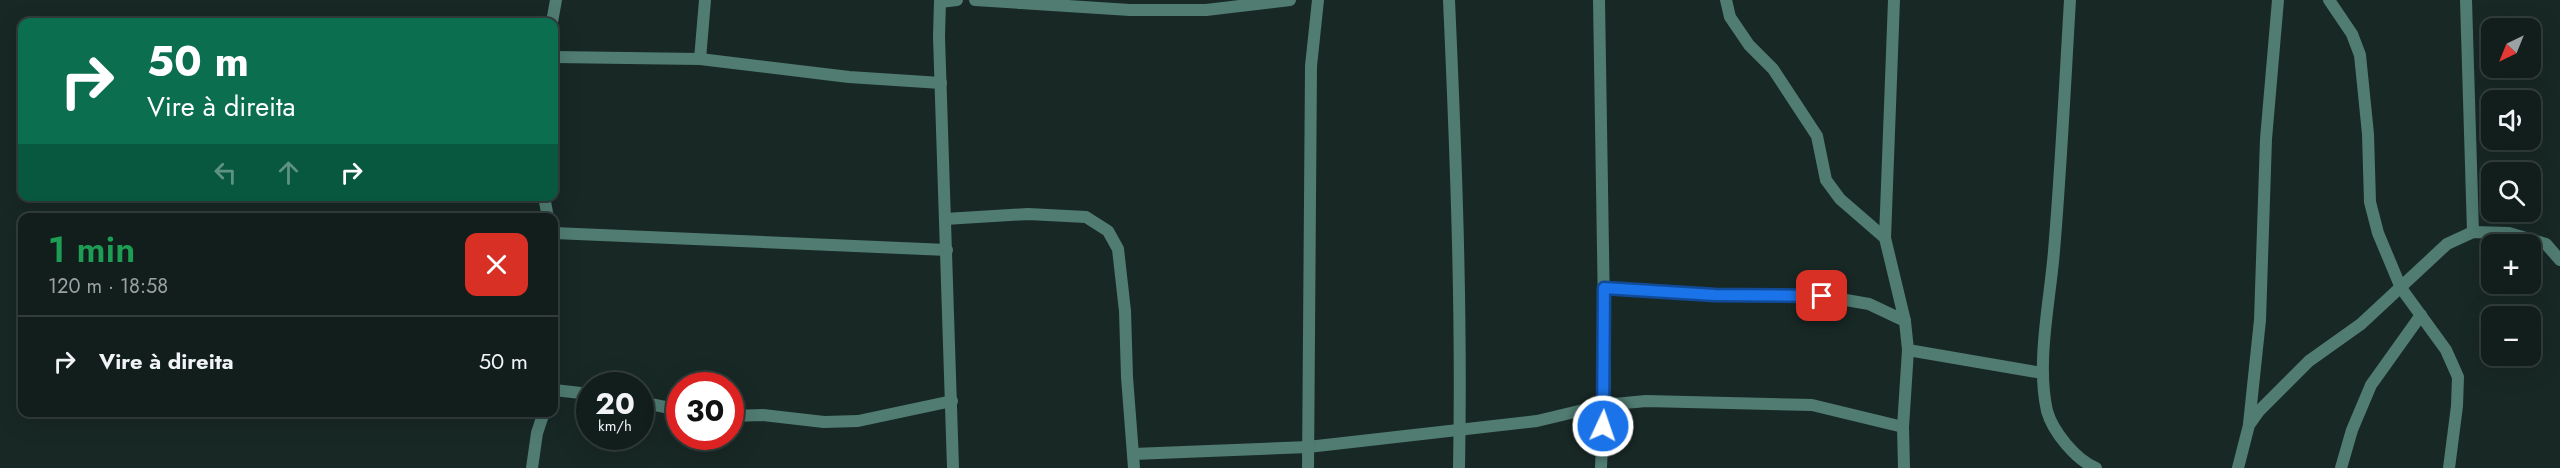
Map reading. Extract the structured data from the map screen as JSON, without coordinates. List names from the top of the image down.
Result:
{
  "north": "bottom left",
  "page": {
    "map_buttons": ["+", "−"],
    "turn": ["50 m", "Vire à direita"],
    "heading": ["1 min", "120 m · 18:58"],
    "list": [
      {
        "name": "Vire à direita",
        "value": "50 m"
      }
    ],
    "speed": "20 km/h",
    "limit": "30"
  }
}
